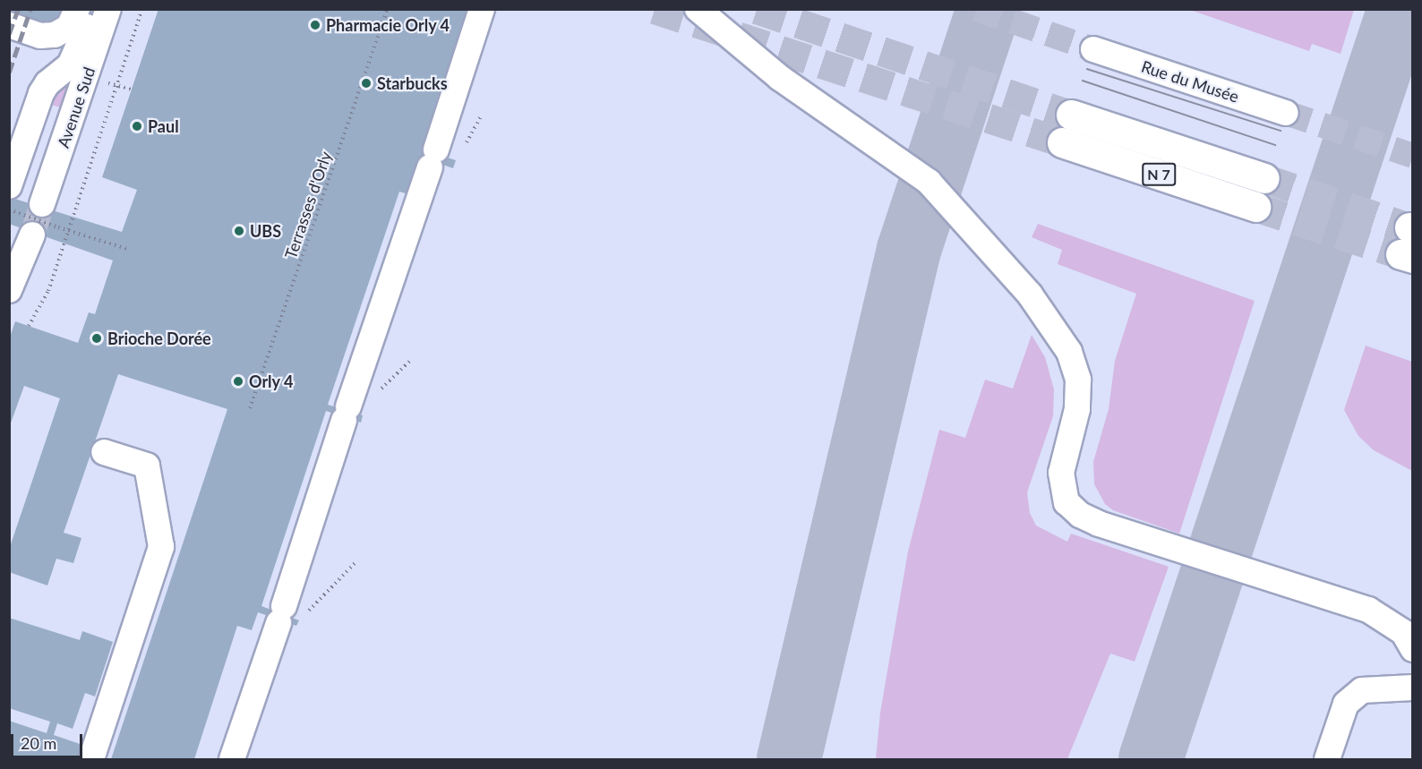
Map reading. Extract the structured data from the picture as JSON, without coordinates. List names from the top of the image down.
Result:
{
  "streets": {
    "highway": ["N 7"],
    "street": ["Rue du Musée", "Avenue Sud"],
    "path": ["Terrasses d'Orly"]
  },
  "places": [
    "Pharmacie Orly 4",
    "Starbucks",
    "Paul",
    "UBS",
    "Brioche Dorée",
    "Orly 4"
  ],
  "scale_bar": "20 m"
}
